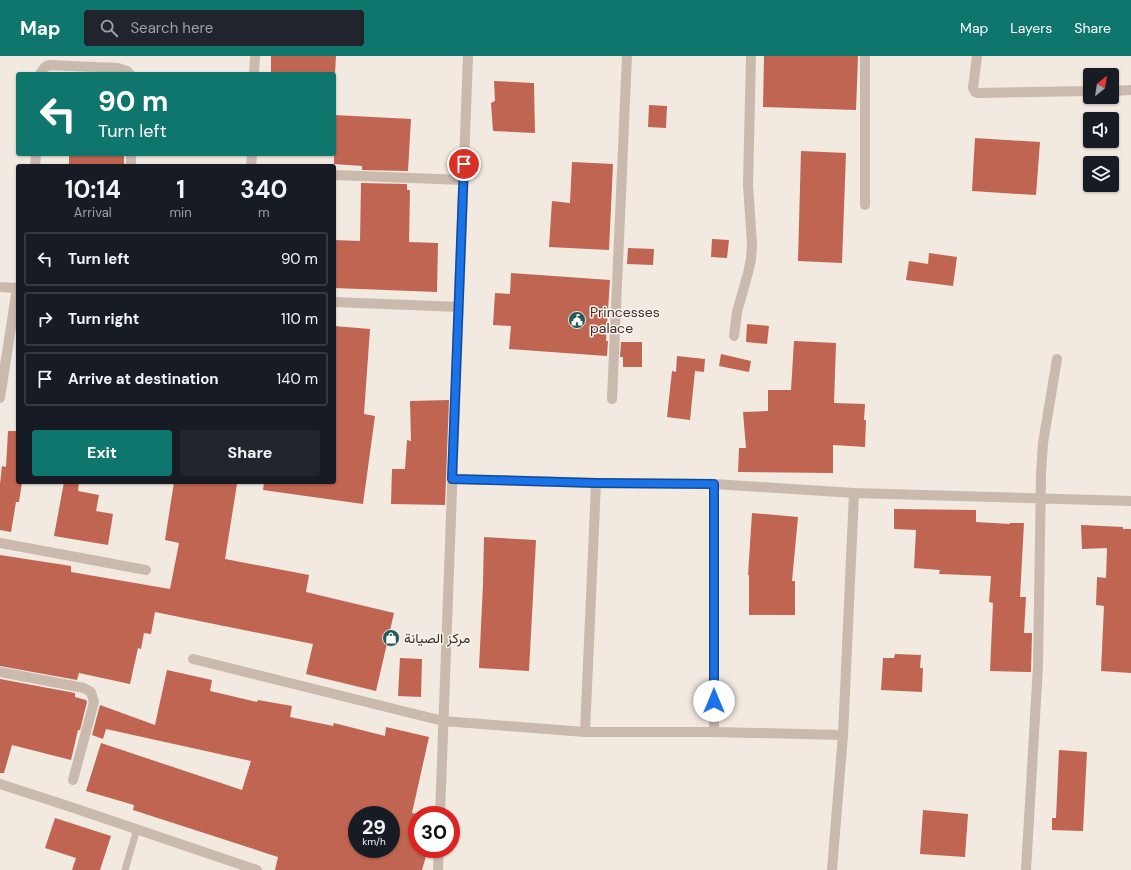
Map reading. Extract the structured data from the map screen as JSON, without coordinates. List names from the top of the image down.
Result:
{
  "places": {
    "public building": ["Princesses palace"],
    "shop": ["مركز الصيانة"]
  },
  "north": "top right",
  "page": {
    "header": "Map",
    "search": "Search here",
    "nav": ["Map", "Layers", "Share"],
    "turn": ["90 m", "Turn left"],
    "eta": [
      "10:14",
      "Arrival",
      "1",
      "min",
      "340",
      "m"
    ],
    "list": [
      {
        "name": "Turn left",
        "value": "90 m"
      },
      {
        "name": "Turn right",
        "value": "110 m"
      },
      {
        "name": "Arrive at destination",
        "value": "140 m"
      }
    ],
    "buttons": ["Exit", "Share"],
    "speed": "29 km/h",
    "limit": "30"
  }
}
